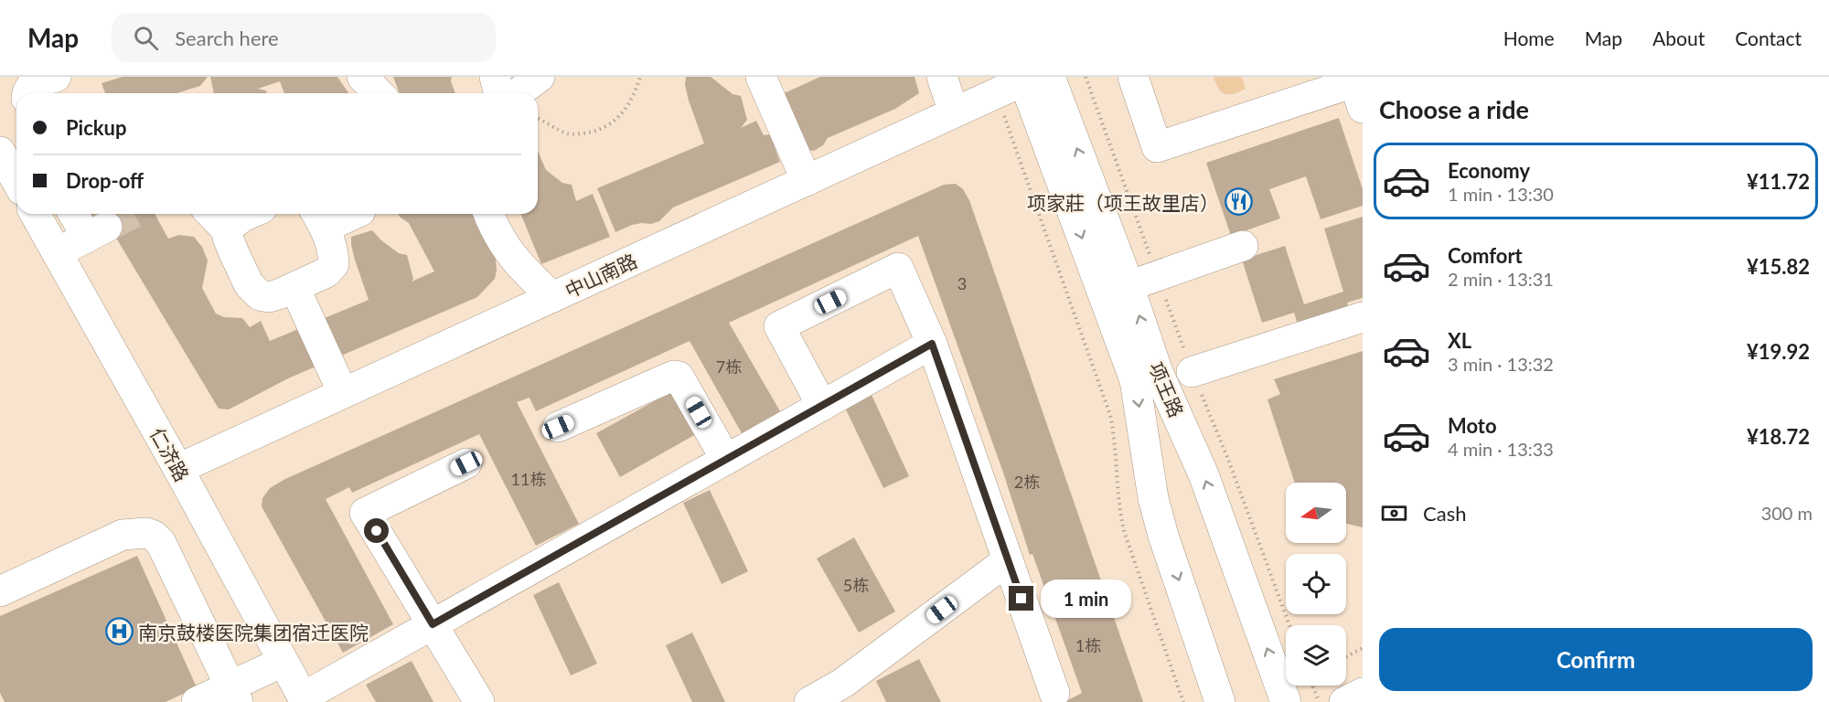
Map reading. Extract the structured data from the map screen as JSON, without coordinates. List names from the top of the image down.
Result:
{
  "streets": {
    "street": ["中山南路", "项王路", "仁济路"]
  },
  "crossings": [
    ["中山南路", "项王路"],
    ["中山南路", "仁济路"]
  ],
  "places": {
    "restaurant": ["项家莊（项王故里店）"],
    "hospital": ["南京鼓楼医院集团宿迁医院"]
  },
  "house_numbers": [
    "3",
    "7栋",
    "11栋",
    "2栋",
    "5栋",
    "1栋"
  ],
  "north": "left",
  "page": {
    "header": "Map",
    "search": "Search here",
    "nav": [
      "Home",
      "Map",
      "About",
      "Contact"
    ],
    "heading": "Choose a ride",
    "banner": ["Pickup", "Drop-off"],
    "list": [
      {
        "name": "Economy",
        "note": "1 min · 13:30",
        "value": "¥11.72"
      },
      {
        "name": "Comfort",
        "note": "2 min · 13:31",
        "value": "¥15.82"
      },
      {
        "name": "XL",
        "note": "3 min · 13:32",
        "value": "¥19.92"
      },
      {
        "name": "Moto",
        "note": "4 min · 13:33",
        "value": "¥18.72"
      }
    ],
    "pay": ["Cash", "300 m"],
    "bubble": "1 min",
    "buttons": "Confirm"
  }
}
